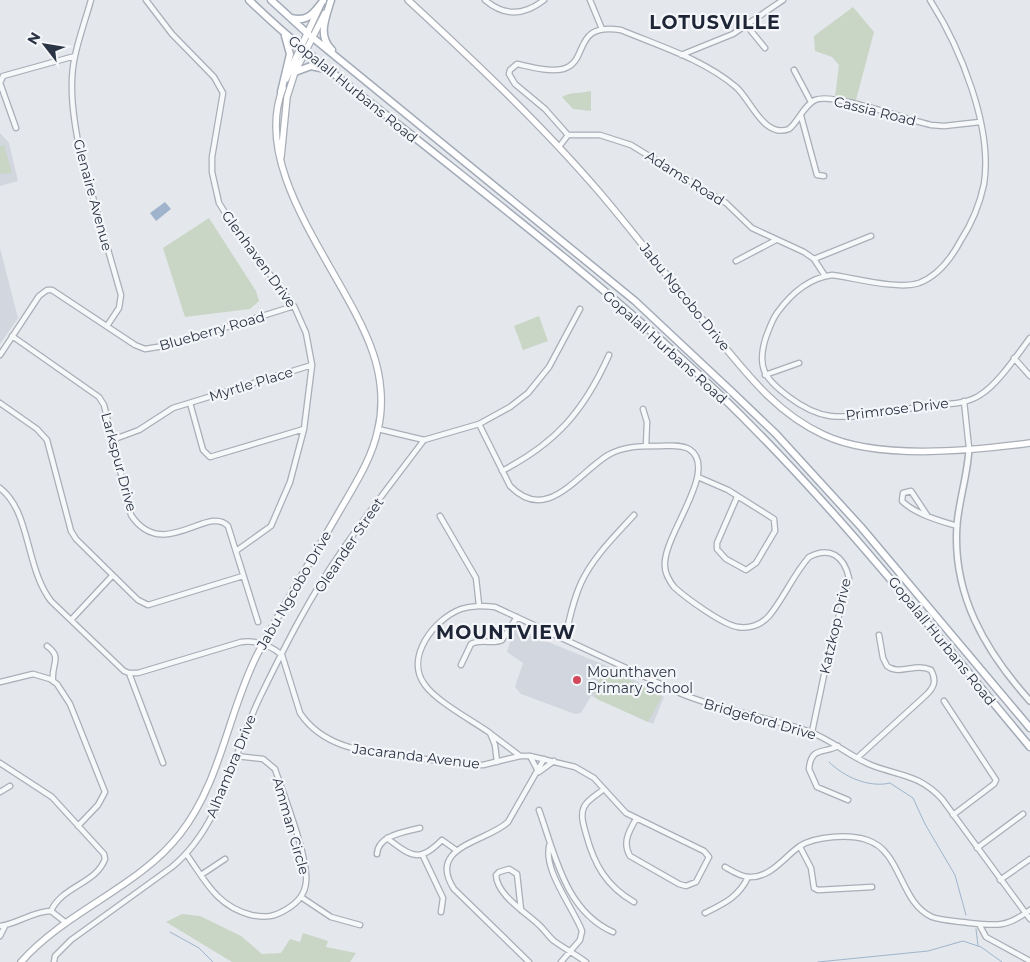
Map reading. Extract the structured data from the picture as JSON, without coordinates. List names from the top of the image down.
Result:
{
  "streets": {
    "main road": ["Gopalall Hurbans Road", "Jabu Ngcobo Drive"],
    "street": [
      "Cassia Road",
      "Adams Road",
      "Glenaire Avenue",
      "Glenhaven Drive",
      "Blueberry Road",
      "Myrtle Place",
      "Primrose Drive",
      "Larkspur Drive",
      "Oleander Street",
      "Katzkop Drive",
      "Bridgeford Drive",
      "Jacaranda Avenue",
      "Alhambra Drive",
      "Amman Circle"
    ]
  },
  "crossings": [
    ["Gopalall Hurbans Road", "Jabu Ngcobo Drive"],
    ["Glenaire Avenue", "Blueberry Road"],
    ["Glenhaven Drive", "Blueberry Road"],
    ["Glenhaven Drive", "Myrtle Place"],
    ["Glenhaven Drive", "Larkspur Drive"],
    ["Jabu Ngcobo Drive", "Primrose Drive"],
    ["Blueberry Road", "Larkspur Drive"],
    ["Myrtle Place", "Larkspur Drive"],
    ["Oleander Street", "Jacaranda Avenue"],
    ["Oleander Street", "Alhambra Drive"],
    ["Katzkop Drive", "Bridgeford Drive"],
    ["Bridgeford Drive", "Jacaranda Avenue"],
    ["Jacaranda Avenue", "Alhambra Drive"],
    ["Alhambra Drive", "Amman Circle"]
  ],
  "districts": ["LOTUSVILLE", "MOUNTVIEW"],
  "places": ["Mounthaven Primary School"],
  "north": "top left"
}
